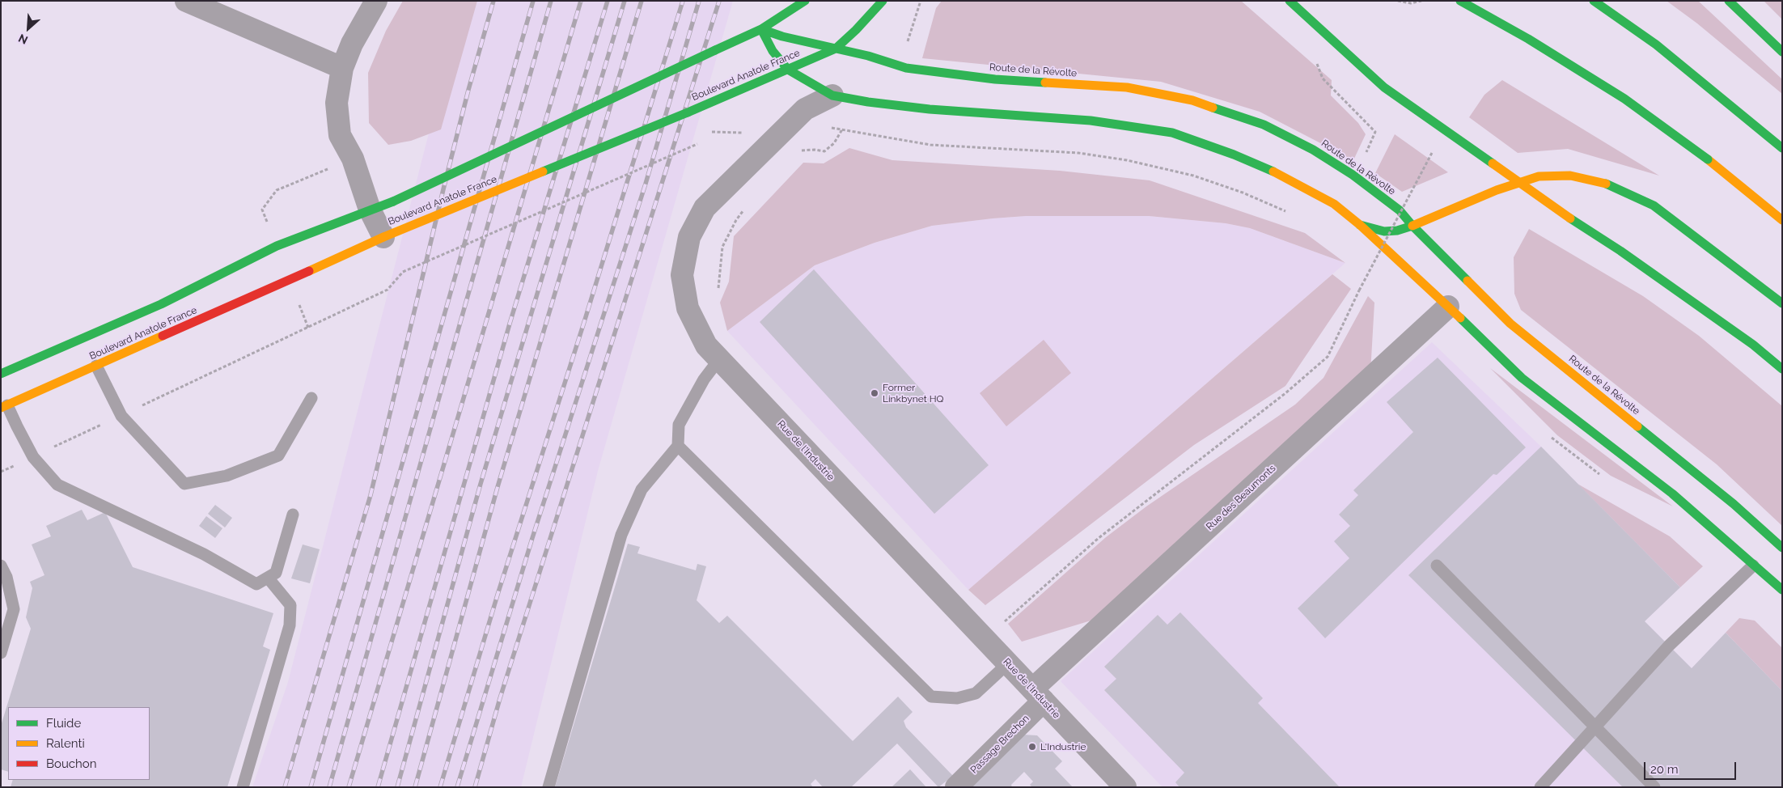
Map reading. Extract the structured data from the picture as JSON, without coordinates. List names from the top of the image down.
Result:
{
  "streets": {
    "main road": ["Route de la Révolte", "Boulevard Anatole France"],
    "street": ["Rue de l'Industrie", "Rue des Beaumonts", "Passage Brechon"]
  },
  "crossings": [
    ["Route de la Révolte", "Boulevard Anatole France"],
    ["Rue de l'Industrie", "Rue des Beaumonts"],
    ["Rue de l'Industrie", "Passage Brechon"],
    ["Rue des Beaumonts", "Passage Brechon"]
  ],
  "places": ["Former Linkbynet HQ", "L'Industrie"],
  "legend": ["Fluide", "Ralenti", "Bouchon"],
  "scale_bar": "20 m",
  "north": "bottom left"
}
